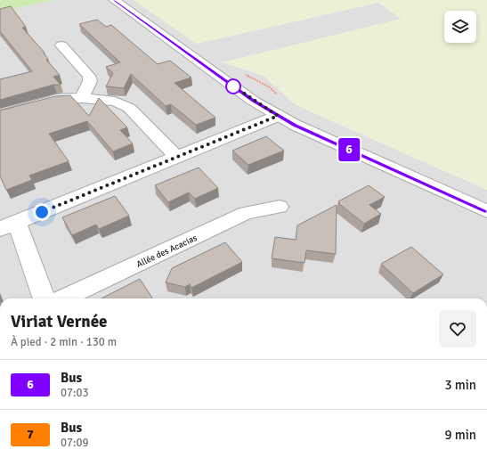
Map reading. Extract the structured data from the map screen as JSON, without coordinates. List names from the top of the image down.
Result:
{
  "streets": {
    "street": ["Allée des Acacias"]
  },
  "lines": ["bus line 6"],
  "page": {
    "on_map": "6",
    "heading": ["Viriat Vernée", "À pied · 2 min · 130 m"],
    "list": [
      {
        "mark": "6",
        "name": "Bus",
        "note": "07:03",
        "value": "3 min"
      },
      {
        "mark": "7",
        "name": "Bus",
        "note": "07:09",
        "value": "9 min"
      }
    ]
  }
}
